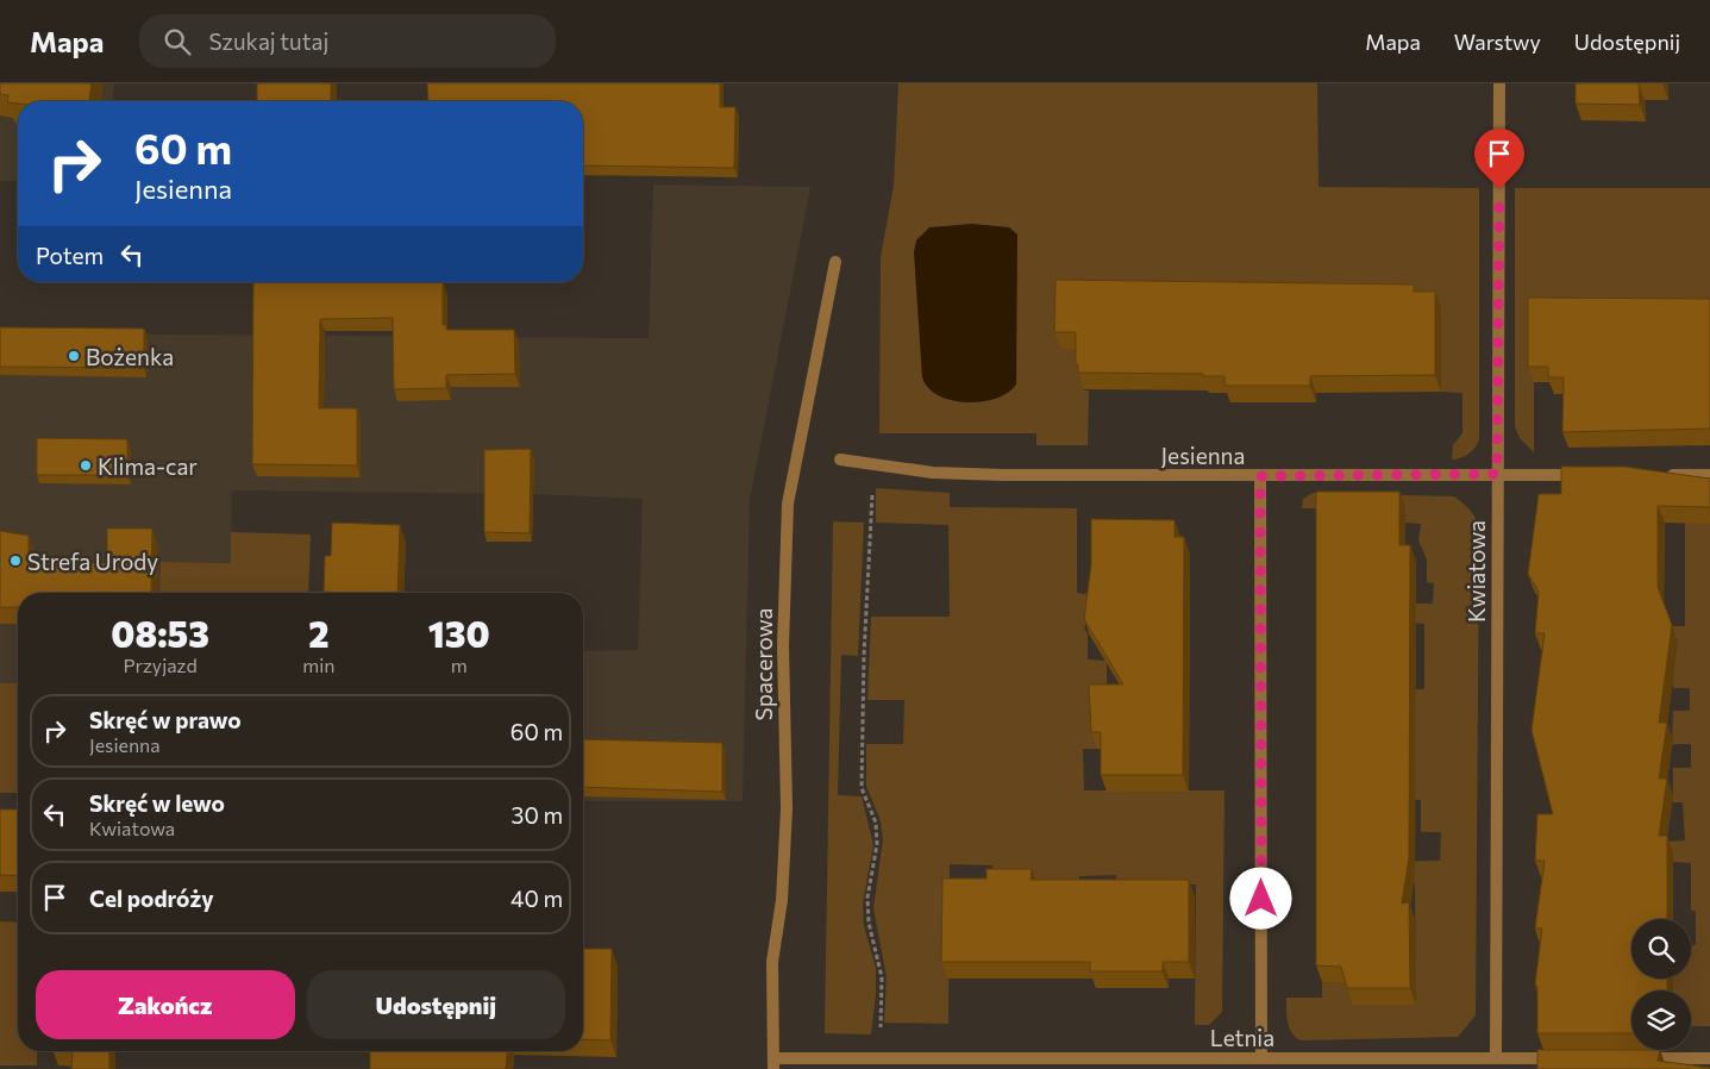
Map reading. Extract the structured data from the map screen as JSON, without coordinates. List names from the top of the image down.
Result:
{
  "streets": {
    "street": [
      "Jesienna",
      "Kwiatowa",
      "Spacerowa",
      "Letnia"
    ]
  },
  "crossings": [
    ["Jesienna", "Kwiatowa"],
    ["Kwiatowa", "Letnia"],
    ["Spacerowa", "Letnia"]
  ],
  "places": ["Bożenka", "Klima-car", "Strefa Urody"],
  "page": {
    "header": "Mapa",
    "search": "Szukaj tutaj",
    "nav": ["Mapa", "Warstwy", "Udostępnij"],
    "turn": ["60 m", "Jesienna"],
    "then": "Potem",
    "eta": [
      "08:53",
      "Przyjazd",
      "2",
      "min",
      "130",
      "m"
    ],
    "list": [
      {
        "name": "Skręć w prawo",
        "note": "Jesienna",
        "value": "60 m"
      },
      {
        "name": "Skręć w lewo",
        "note": "Kwiatowa",
        "value": "30 m"
      },
      {
        "name": "Cel podróży",
        "value": "40 m"
      }
    ],
    "buttons": ["Zakończ", "Udostępnij"]
  }
}
